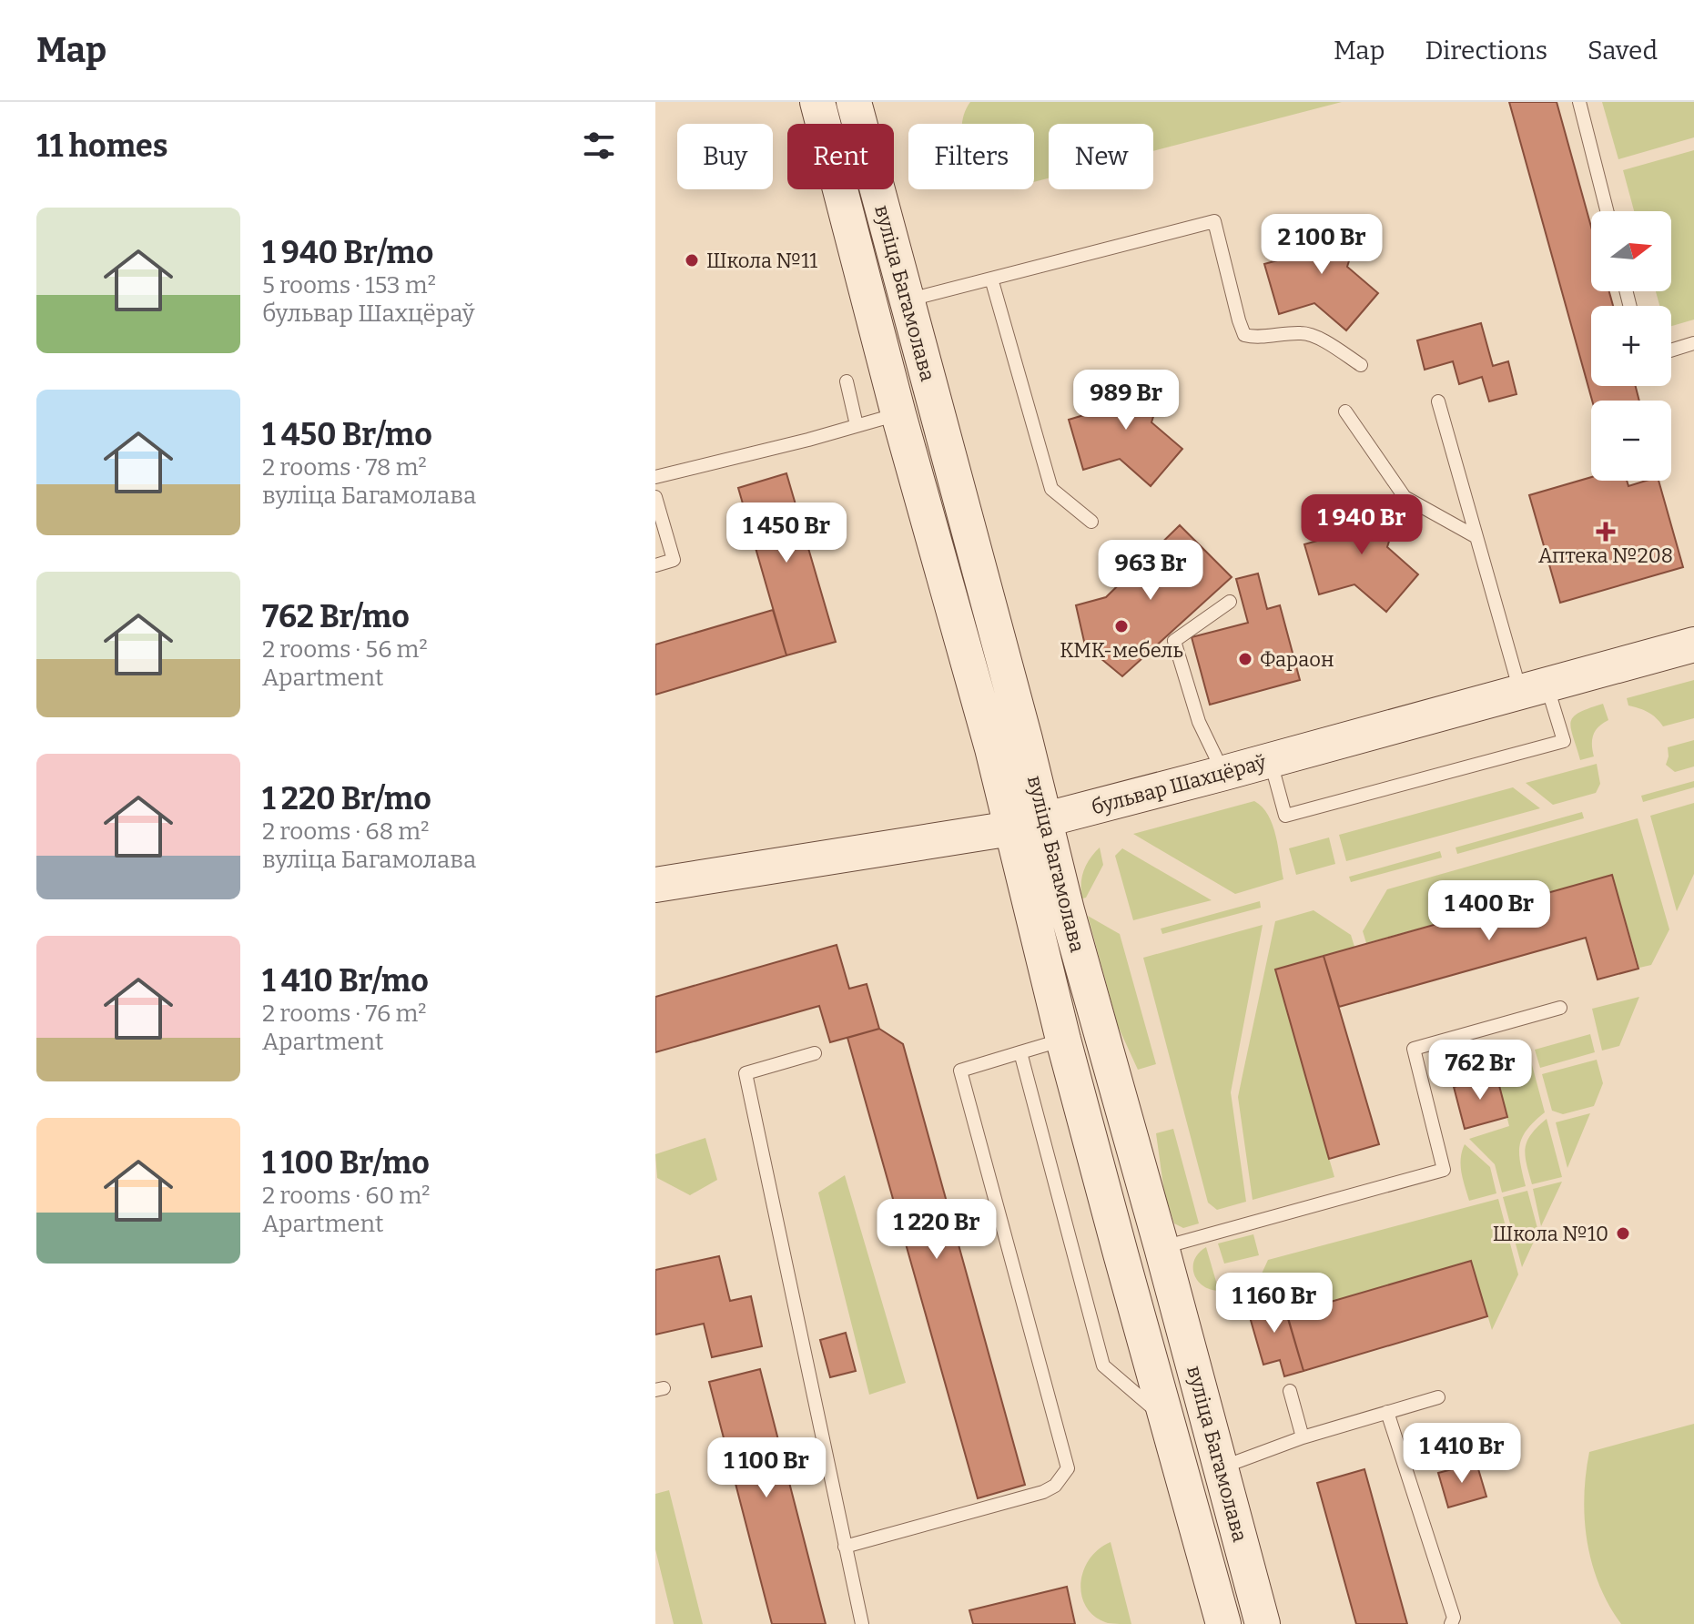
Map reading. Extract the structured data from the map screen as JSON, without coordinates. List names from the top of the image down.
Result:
{
  "streets": {
    "main road": ["вуліца Багамолава", "бульвар Шахцёраў"]
  },
  "crossings": [
    ["вуліца Багамолава", "бульвар Шахцёраў"]
  ],
  "places": {
    "other": [
      "Школа №11",
      "КМК-мебель",
      "Фараон",
      "Школа №10"
    ],
    "health": ["Аптека №208"]
  },
  "north": "right",
  "page": {
    "header": "Map",
    "nav": ["Map", "Directions", "Saved"],
    "heading": "11 homes",
    "chip": [
      "Buy",
      "Rent",
      "Filters",
      "New"
    ],
    "list": [
      {
        "name": "1 940 Br/mo",
        "note": "5 rooms · 153 m² · бульвар Шахцёраў"
      },
      {
        "name": "1 450 Br/mo",
        "note": "2 rooms · 78 m² · вуліца Багамолава"
      },
      {
        "name": "762 Br/mo",
        "note": "2 rooms · 56 m² · Apartment"
      },
      {
        "name": "1 220 Br/mo",
        "note": "2 rooms · 68 m² · вуліца Багамолава"
      },
      {
        "name": "1 410 Br/mo",
        "note": "2 rooms · 76 m² · Apartment"
      },
      {
        "name": "1 100 Br/mo",
        "note": "2 rooms · 60 m² · Apartment"
      }
    ],
    "map_buttons": ["+", "−"],
    "price": [
      "2 100 Br",
      "989 Br",
      "1 940 Br",
      "1 450 Br",
      "963 Br",
      "1 400 Br",
      "762 Br",
      "1 220 Br",
      "1 160 Br",
      "1 410 Br",
      "1 100 Br"
    ]
  }
}
